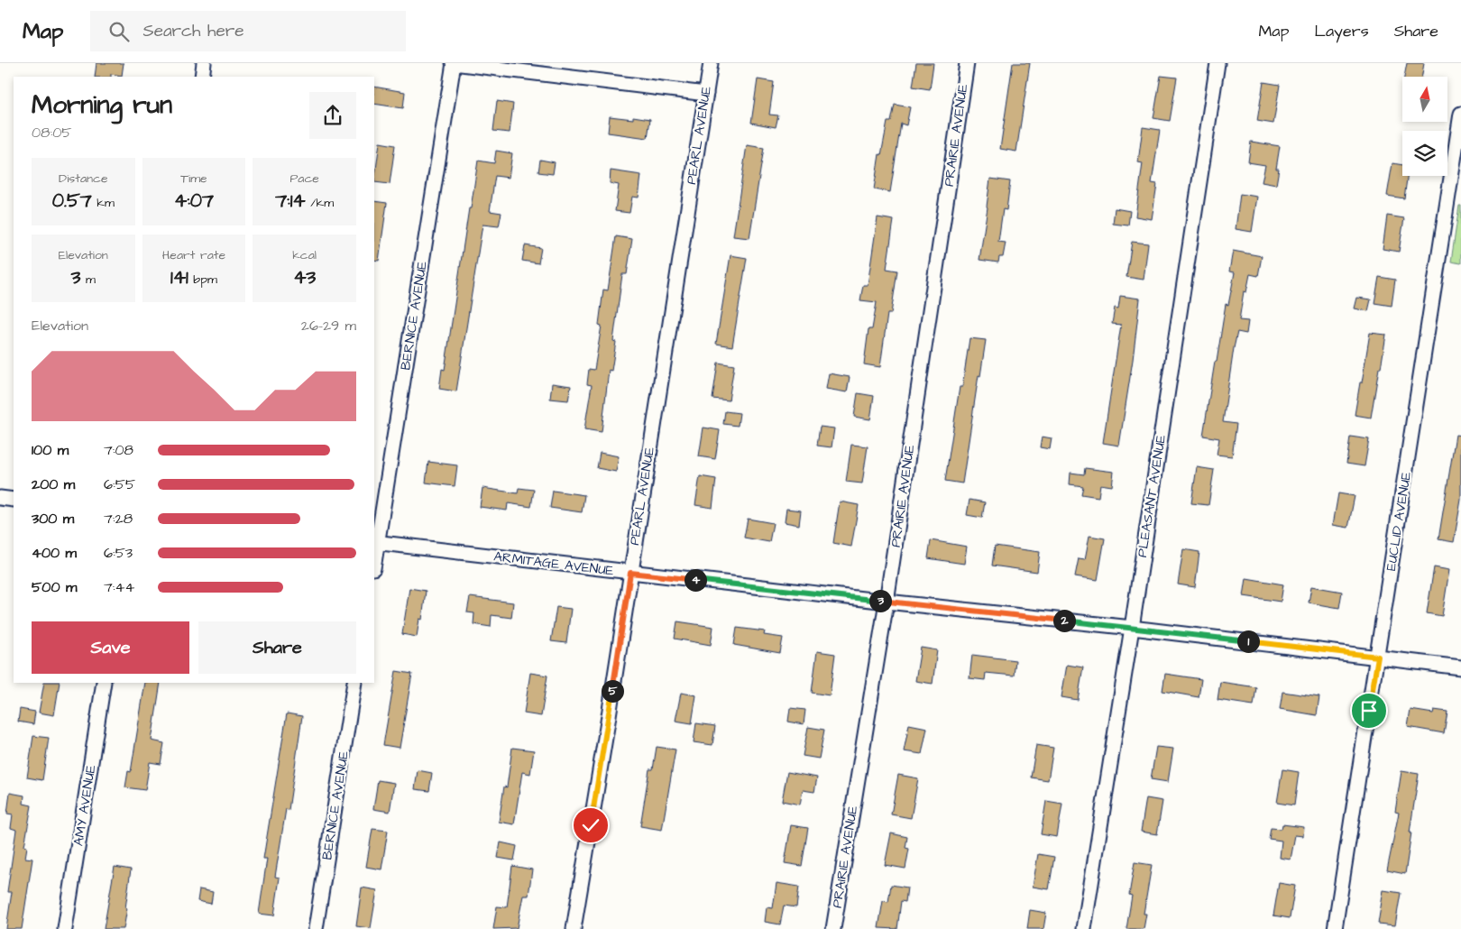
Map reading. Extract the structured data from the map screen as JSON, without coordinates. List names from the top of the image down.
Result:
{
  "streets": {
    "street": [
      "PEARL AVENUE",
      "PRAIRIE AVENUE",
      "BERNICE AVENUE",
      "PLEASANT AVENUE",
      "EUCLID AVENUE",
      "ARMITAGE AVENUE",
      "AMY AVENUE"
    ]
  },
  "crossings": [
    ["PEARL AVENUE", "ARMITAGE AVENUE"],
    ["PRAIRIE AVENUE", "ARMITAGE AVENUE"],
    ["BERNICE AVENUE", "ARMITAGE AVENUE"],
    ["PLEASANT AVENUE", "ARMITAGE AVENUE"],
    ["EUCLID AVENUE", "ARMITAGE AVENUE"]
  ],
  "north": "top",
  "page": {
    "header": "Map",
    "search": "Search here",
    "nav": ["Map", "Layers", "Share"],
    "heading": ["Morning run", "08:05"],
    "stats": [
      ["Distance", "0.57 km"],
      ["Time", "4:07"],
      ["Pace", "7:14 /km"],
      ["Elevation", "3 m"],
      ["Heart rate", "141 bpm"],
      ["kcal", "43"]
    ],
    "chart": ["Elevation", "26–29 m"],
    "list": [
      {
        "name": "100 m",
        "note": "7:08"
      },
      {
        "name": "200 m",
        "note": "6:55"
      },
      {
        "name": "300 m",
        "note": "7:28"
      },
      {
        "name": "400 m",
        "note": "6:53"
      },
      {
        "name": "500 m",
        "note": "7:44"
      }
    ],
    "pins": [
      "4",
      "3",
      "2",
      "1",
      "5"
    ],
    "buttons": ["Save", "Share"]
  }
}
